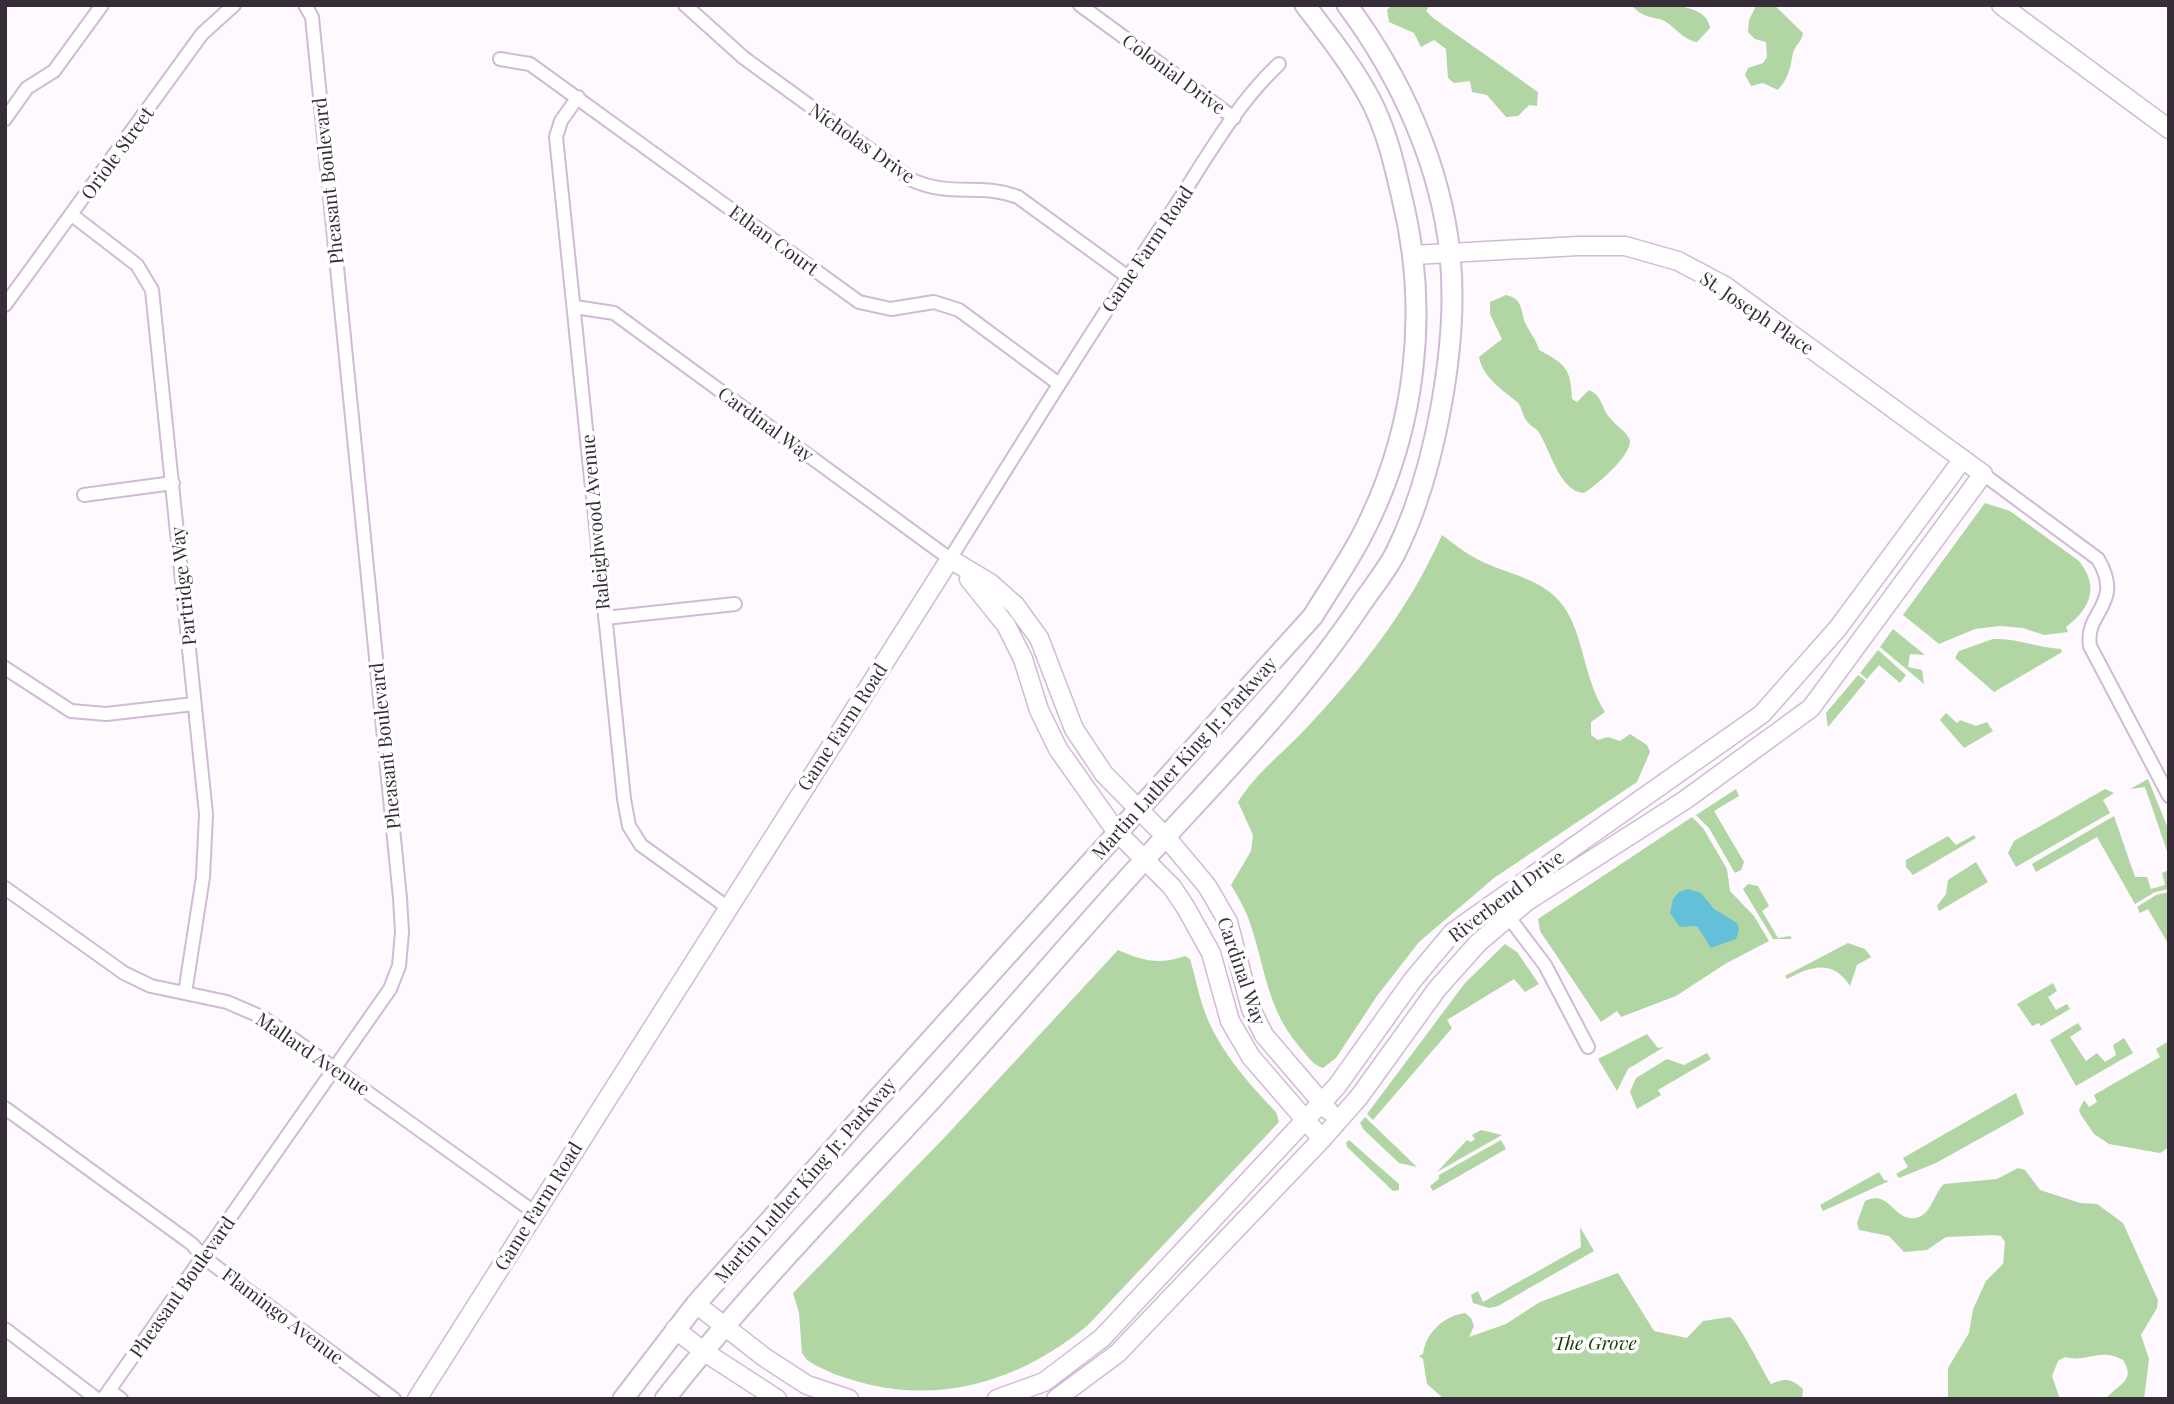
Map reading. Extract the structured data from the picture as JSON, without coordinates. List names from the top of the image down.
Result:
{
  "streets": {
    "main road": ["Martin Luther King Jr. Parkway"],
    "street": [
      "Colonial Drive",
      "Nicholas Drive",
      "Oriole Street",
      "Pheasant Boulevard",
      "Ethan Court",
      "Game Farm Road",
      "St. Joseph Place",
      "Cardinal Way",
      "Raleighwood Avenue",
      "Partridge Way",
      "Riverbend Drive",
      "Mallard Avenue",
      "Flamingo Avenue"
    ]
  },
  "crossings": [
    ["Colonial Drive", "Game Farm Road"],
    ["Nicholas Drive", "Game Farm Road"],
    ["Oriole Street", "Partridge Way"],
    ["Pheasant Boulevard", "Mallard Avenue"],
    ["Pheasant Boulevard", "Flamingo Avenue"],
    ["Ethan Court", "Game Farm Road"],
    ["Ethan Court", "Raleighwood Avenue"],
    ["Game Farm Road", "Cardinal Way"],
    ["Game Farm Road", "Raleighwood Avenue"],
    ["Game Farm Road", "Mallard Avenue"],
    ["St. Joseph Place", "Martin Luther King Jr. Parkway"],
    ["St. Joseph Place", "Riverbend Drive"],
    ["Cardinal Way", "Raleighwood Avenue"],
    ["Cardinal Way", "Martin Luther King Jr. Parkway"],
    ["Cardinal Way", "Riverbend Drive"],
    ["Partridge Way", "Mallard Avenue"]
  ],
  "parks": ["The Grove"]
}
